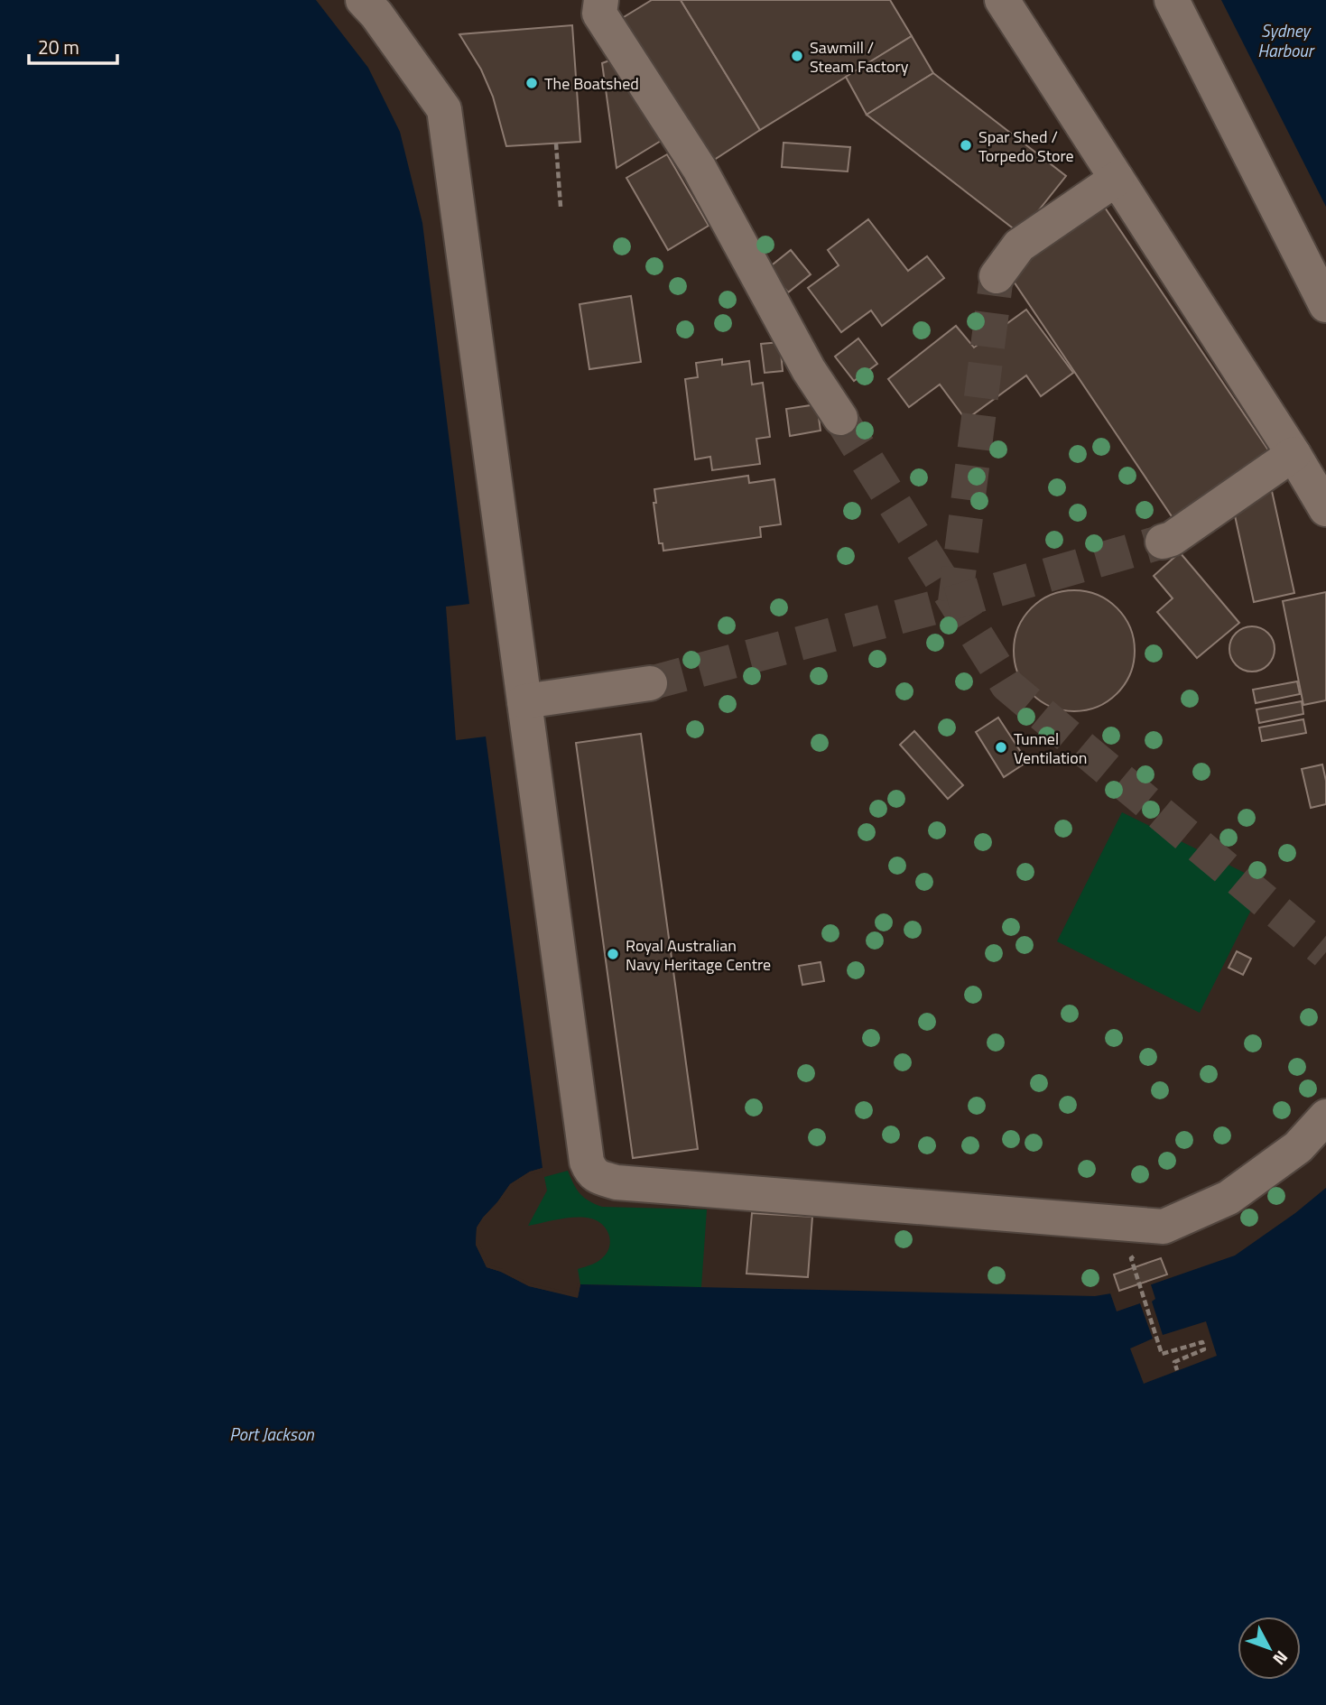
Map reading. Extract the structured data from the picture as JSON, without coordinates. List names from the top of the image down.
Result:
{
  "water": ["Sydney Harbour", "Port Jackson"],
  "places": [
    "Sawmill / Steam Factory",
    "The Boatshed",
    "Spar Shed / Torpedo Store",
    "Tunnel Ventilation",
    "Royal Australian Navy Heritage Centre"
  ],
  "scale_bar": "20 m",
  "north": "bottom right"
}
